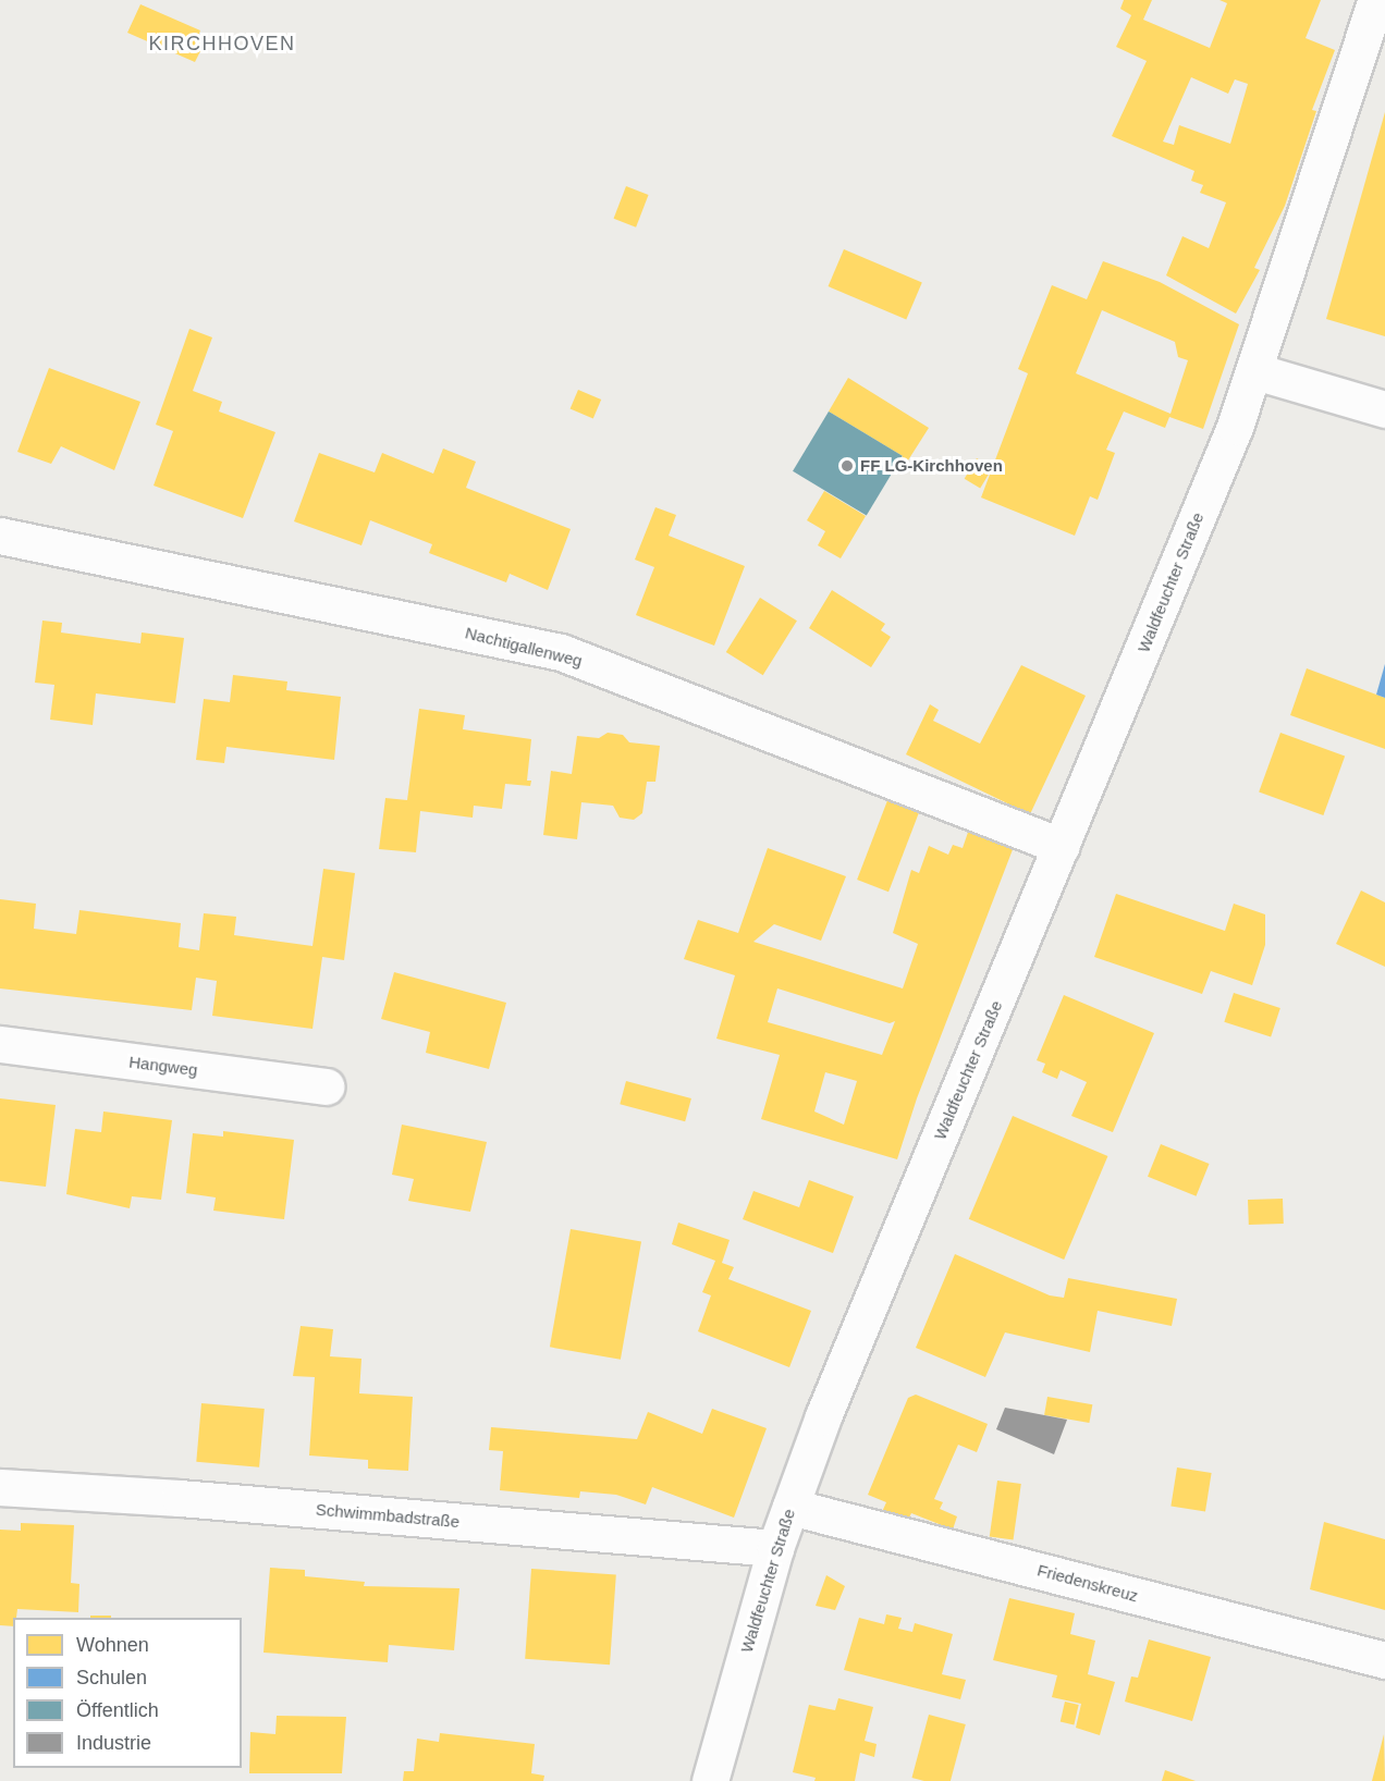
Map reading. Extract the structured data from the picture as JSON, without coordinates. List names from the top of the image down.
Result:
{
  "streets": {
    "street": [
      "Waldfeuchter Straße",
      "Nachtigallenweg",
      "Hangweg",
      "Schwimmbadstraße",
      "Friedenskreuz"
    ]
  },
  "crossings": [
    ["Waldfeuchter Straße", "Nachtigallenweg"],
    ["Waldfeuchter Straße", "Schwimmbadstraße"],
    ["Waldfeuchter Straße", "Friedenskreuz"]
  ],
  "districts": ["KIRCHHOVEN"],
  "places": ["FF LG-Kirchhoven"],
  "legend": [
    "Wohnen",
    "Schulen",
    "Öffentlich",
    "Industrie"
  ]
}
